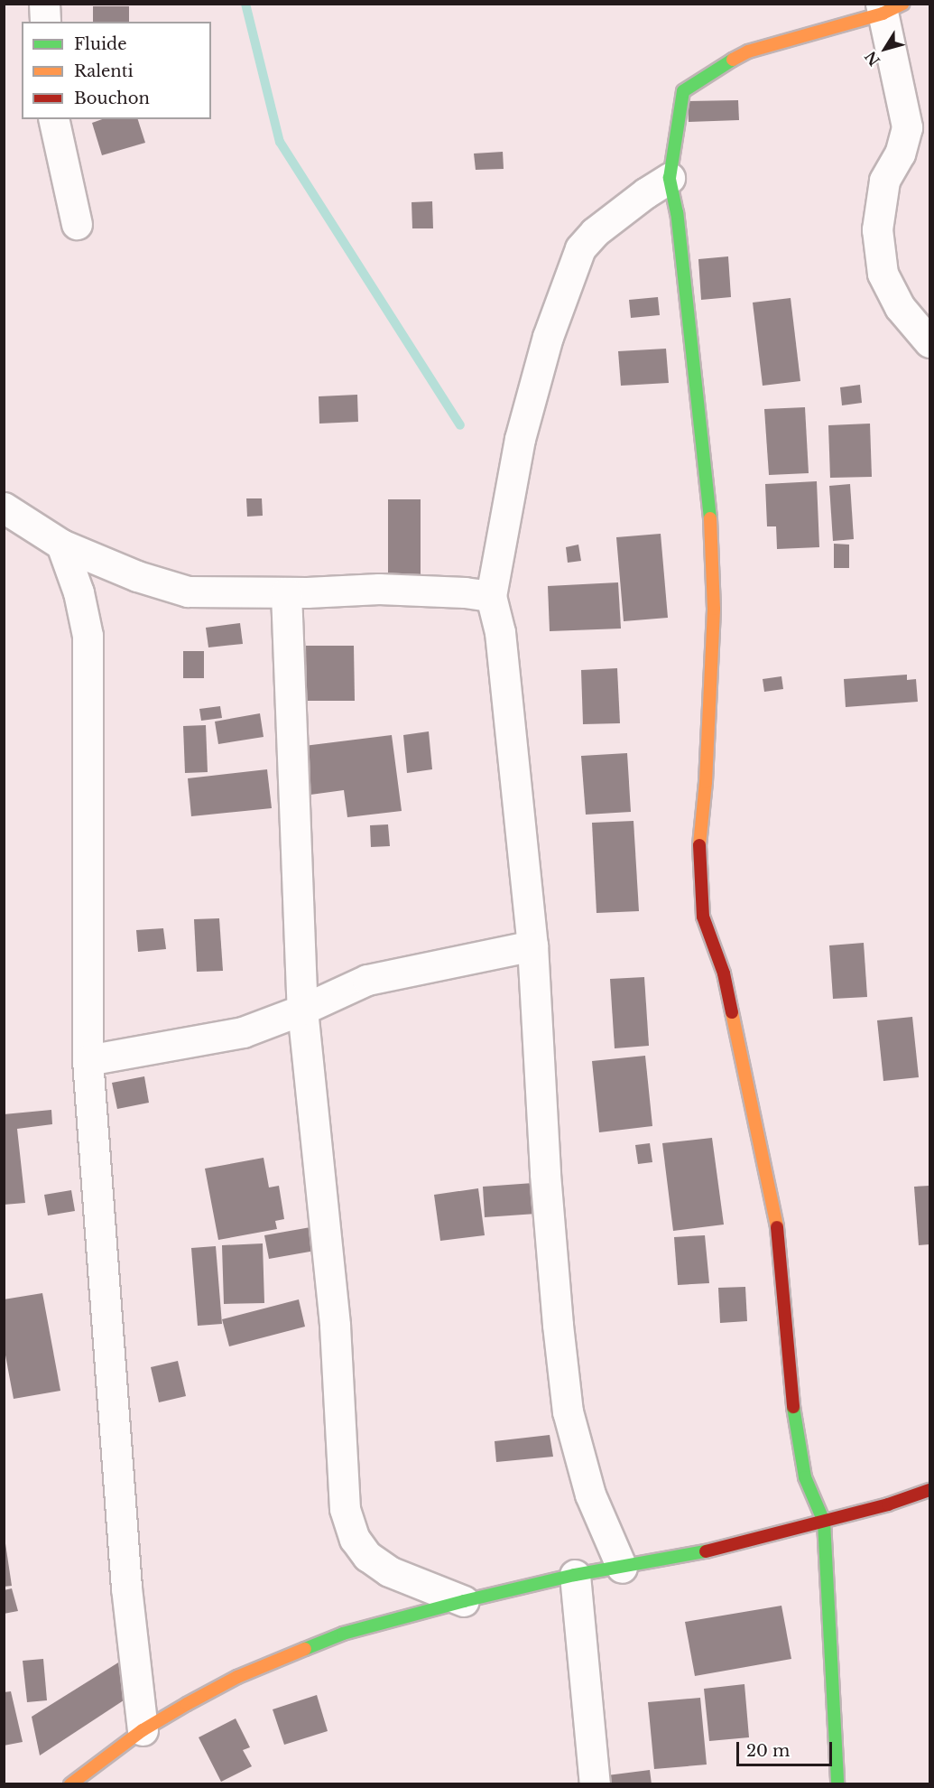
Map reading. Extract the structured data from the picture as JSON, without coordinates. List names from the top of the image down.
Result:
{
  "legend": ["Fluide", "Ralenti", "Bouchon"],
  "scale_bar": "20 m",
  "north": "bottom left"
}
